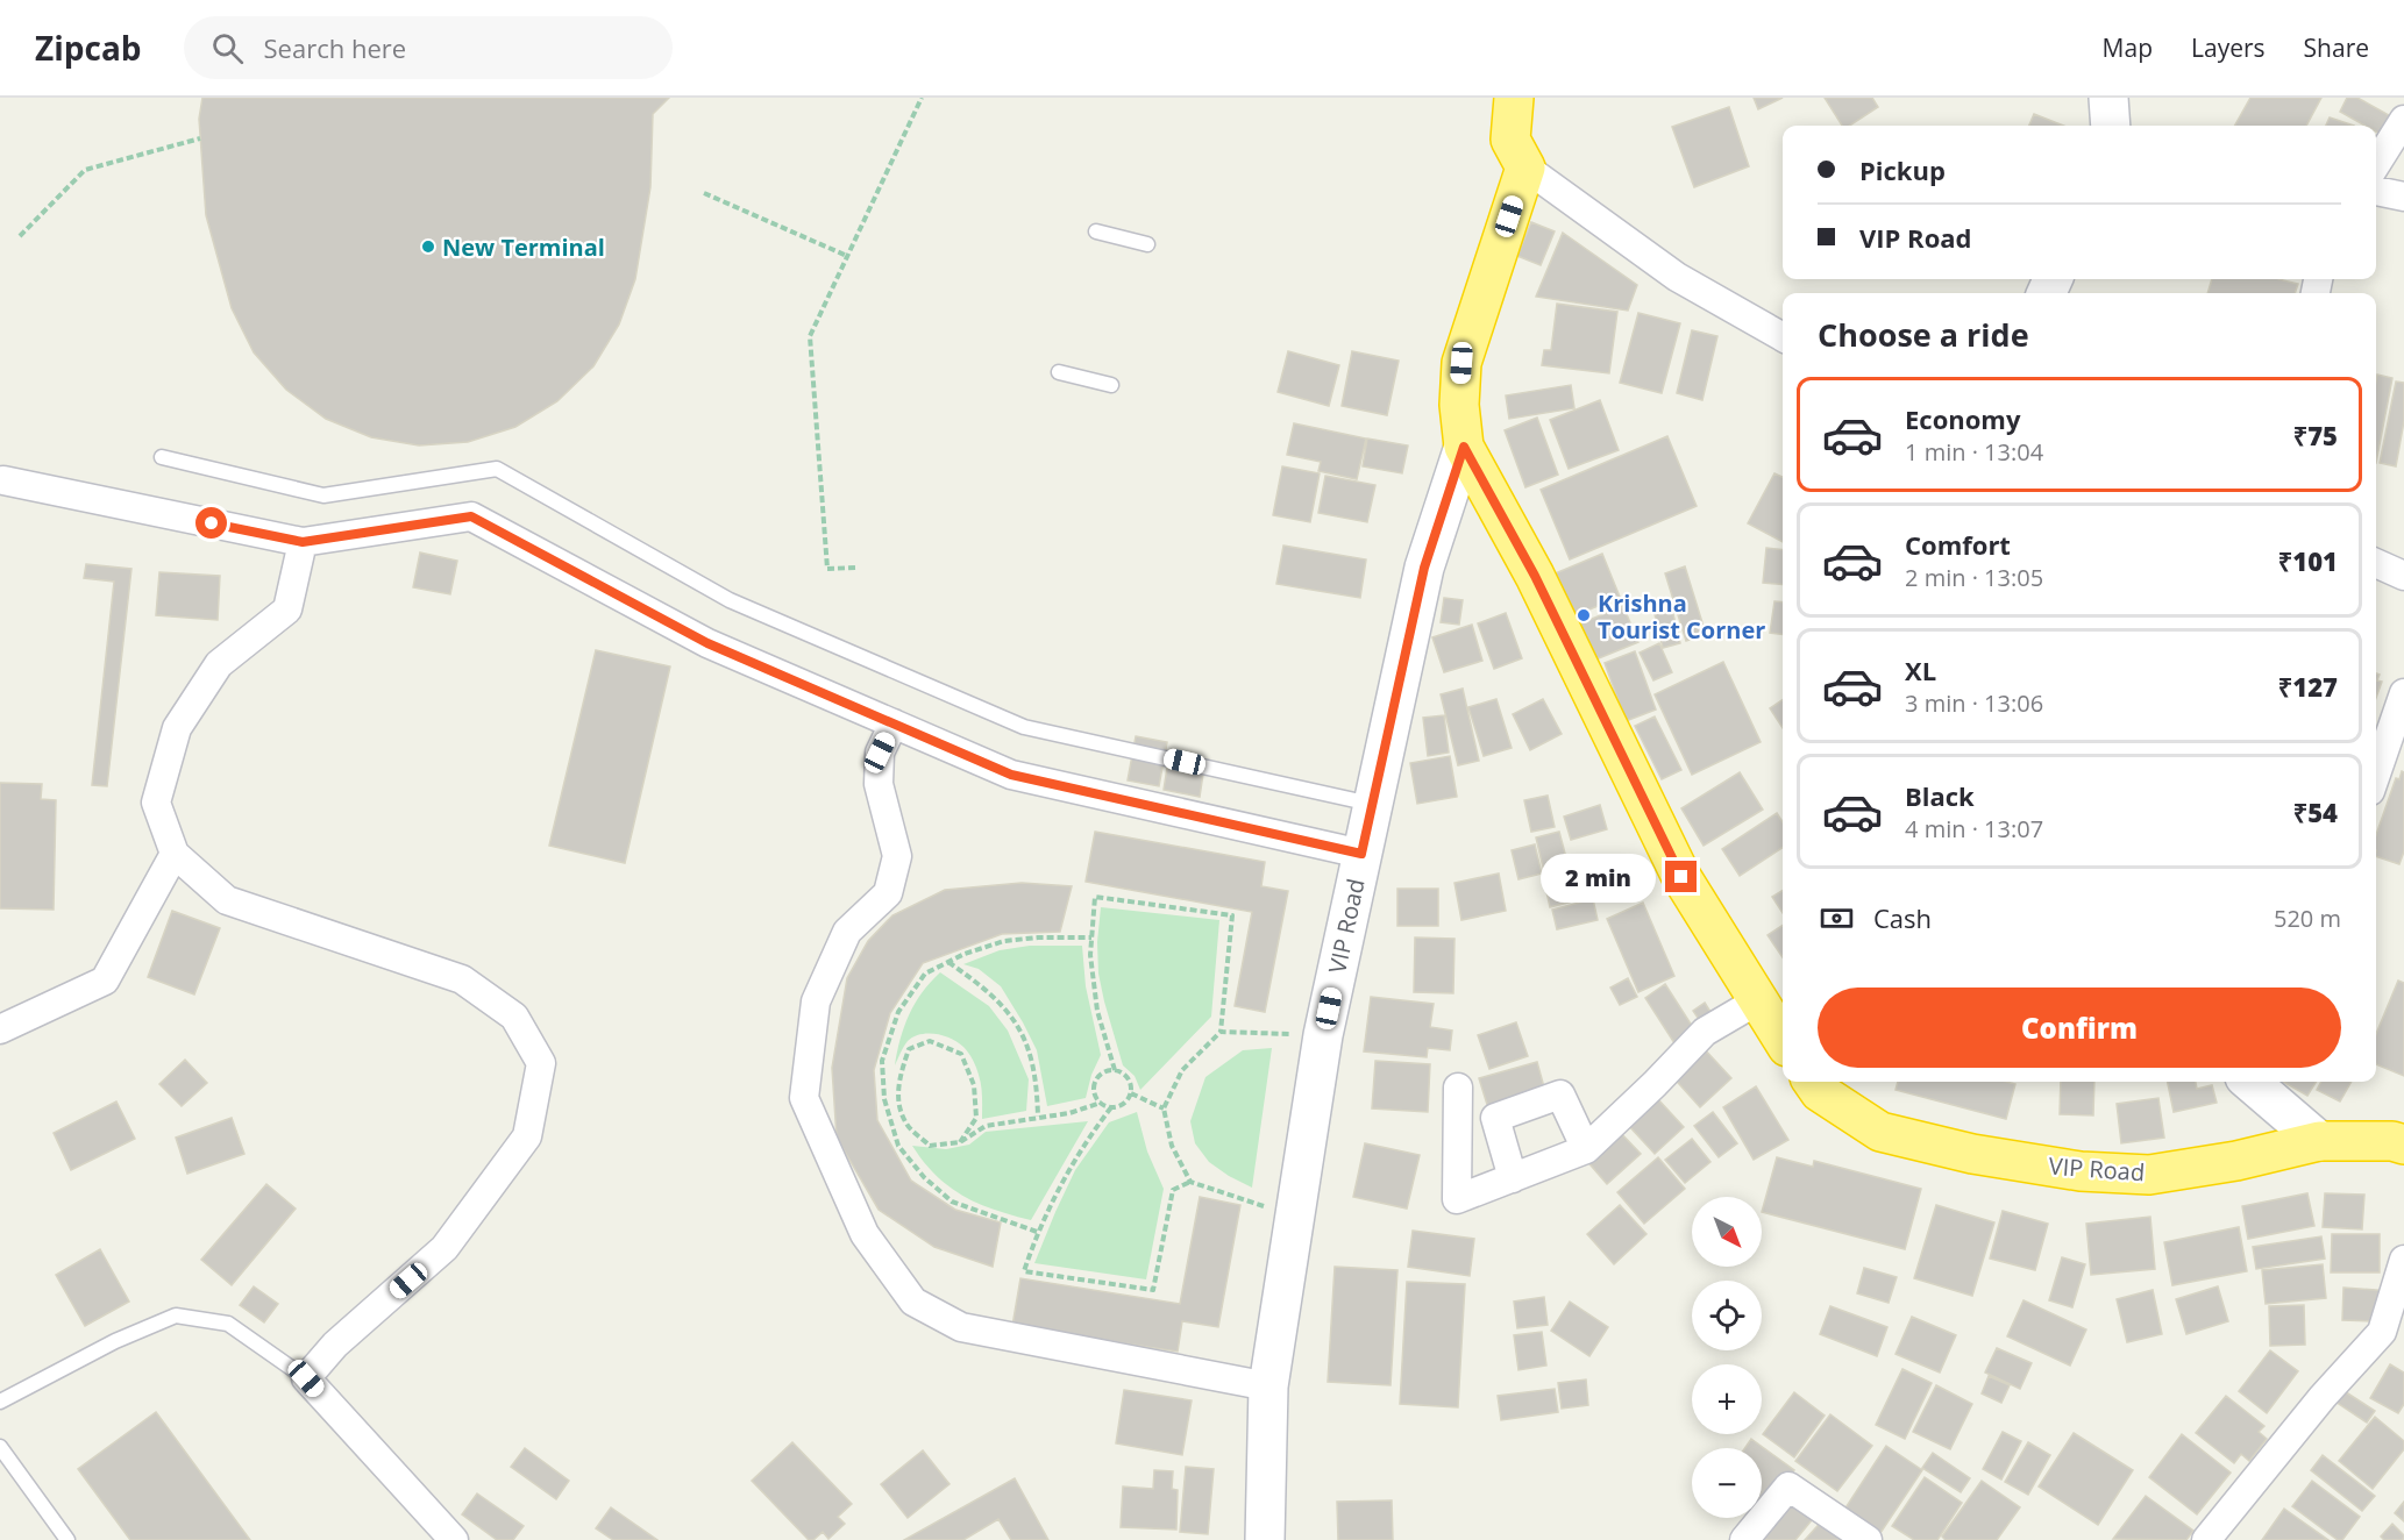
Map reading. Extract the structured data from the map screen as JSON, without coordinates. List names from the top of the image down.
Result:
{
  "streets": {
    "highway": ["VIP Road"]
  },
  "places": ["New Terminal", "Krishna Tourist Corner"],
  "north": "bottom right",
  "page": {
    "header": "Zipcab",
    "search": "Search here",
    "nav": ["Map", "Layers", "Share"],
    "banner": ["Pickup", "VIP Road"],
    "heading": "Choose a ride",
    "list": [
      {
        "name": "Economy",
        "note": "1 min · 13:04",
        "value": "₹75"
      },
      {
        "name": "Comfort",
        "note": "2 min · 13:05",
        "value": "₹101"
      },
      {
        "name": "XL",
        "note": "3 min · 13:06",
        "value": "₹127"
      },
      {
        "name": "Black",
        "note": "4 min · 13:07",
        "value": "₹54"
      }
    ],
    "bubble": "2 min",
    "pay": ["Cash", "520 m"],
    "buttons": "Confirm",
    "map_buttons": ["+", "−"]
  }
}
